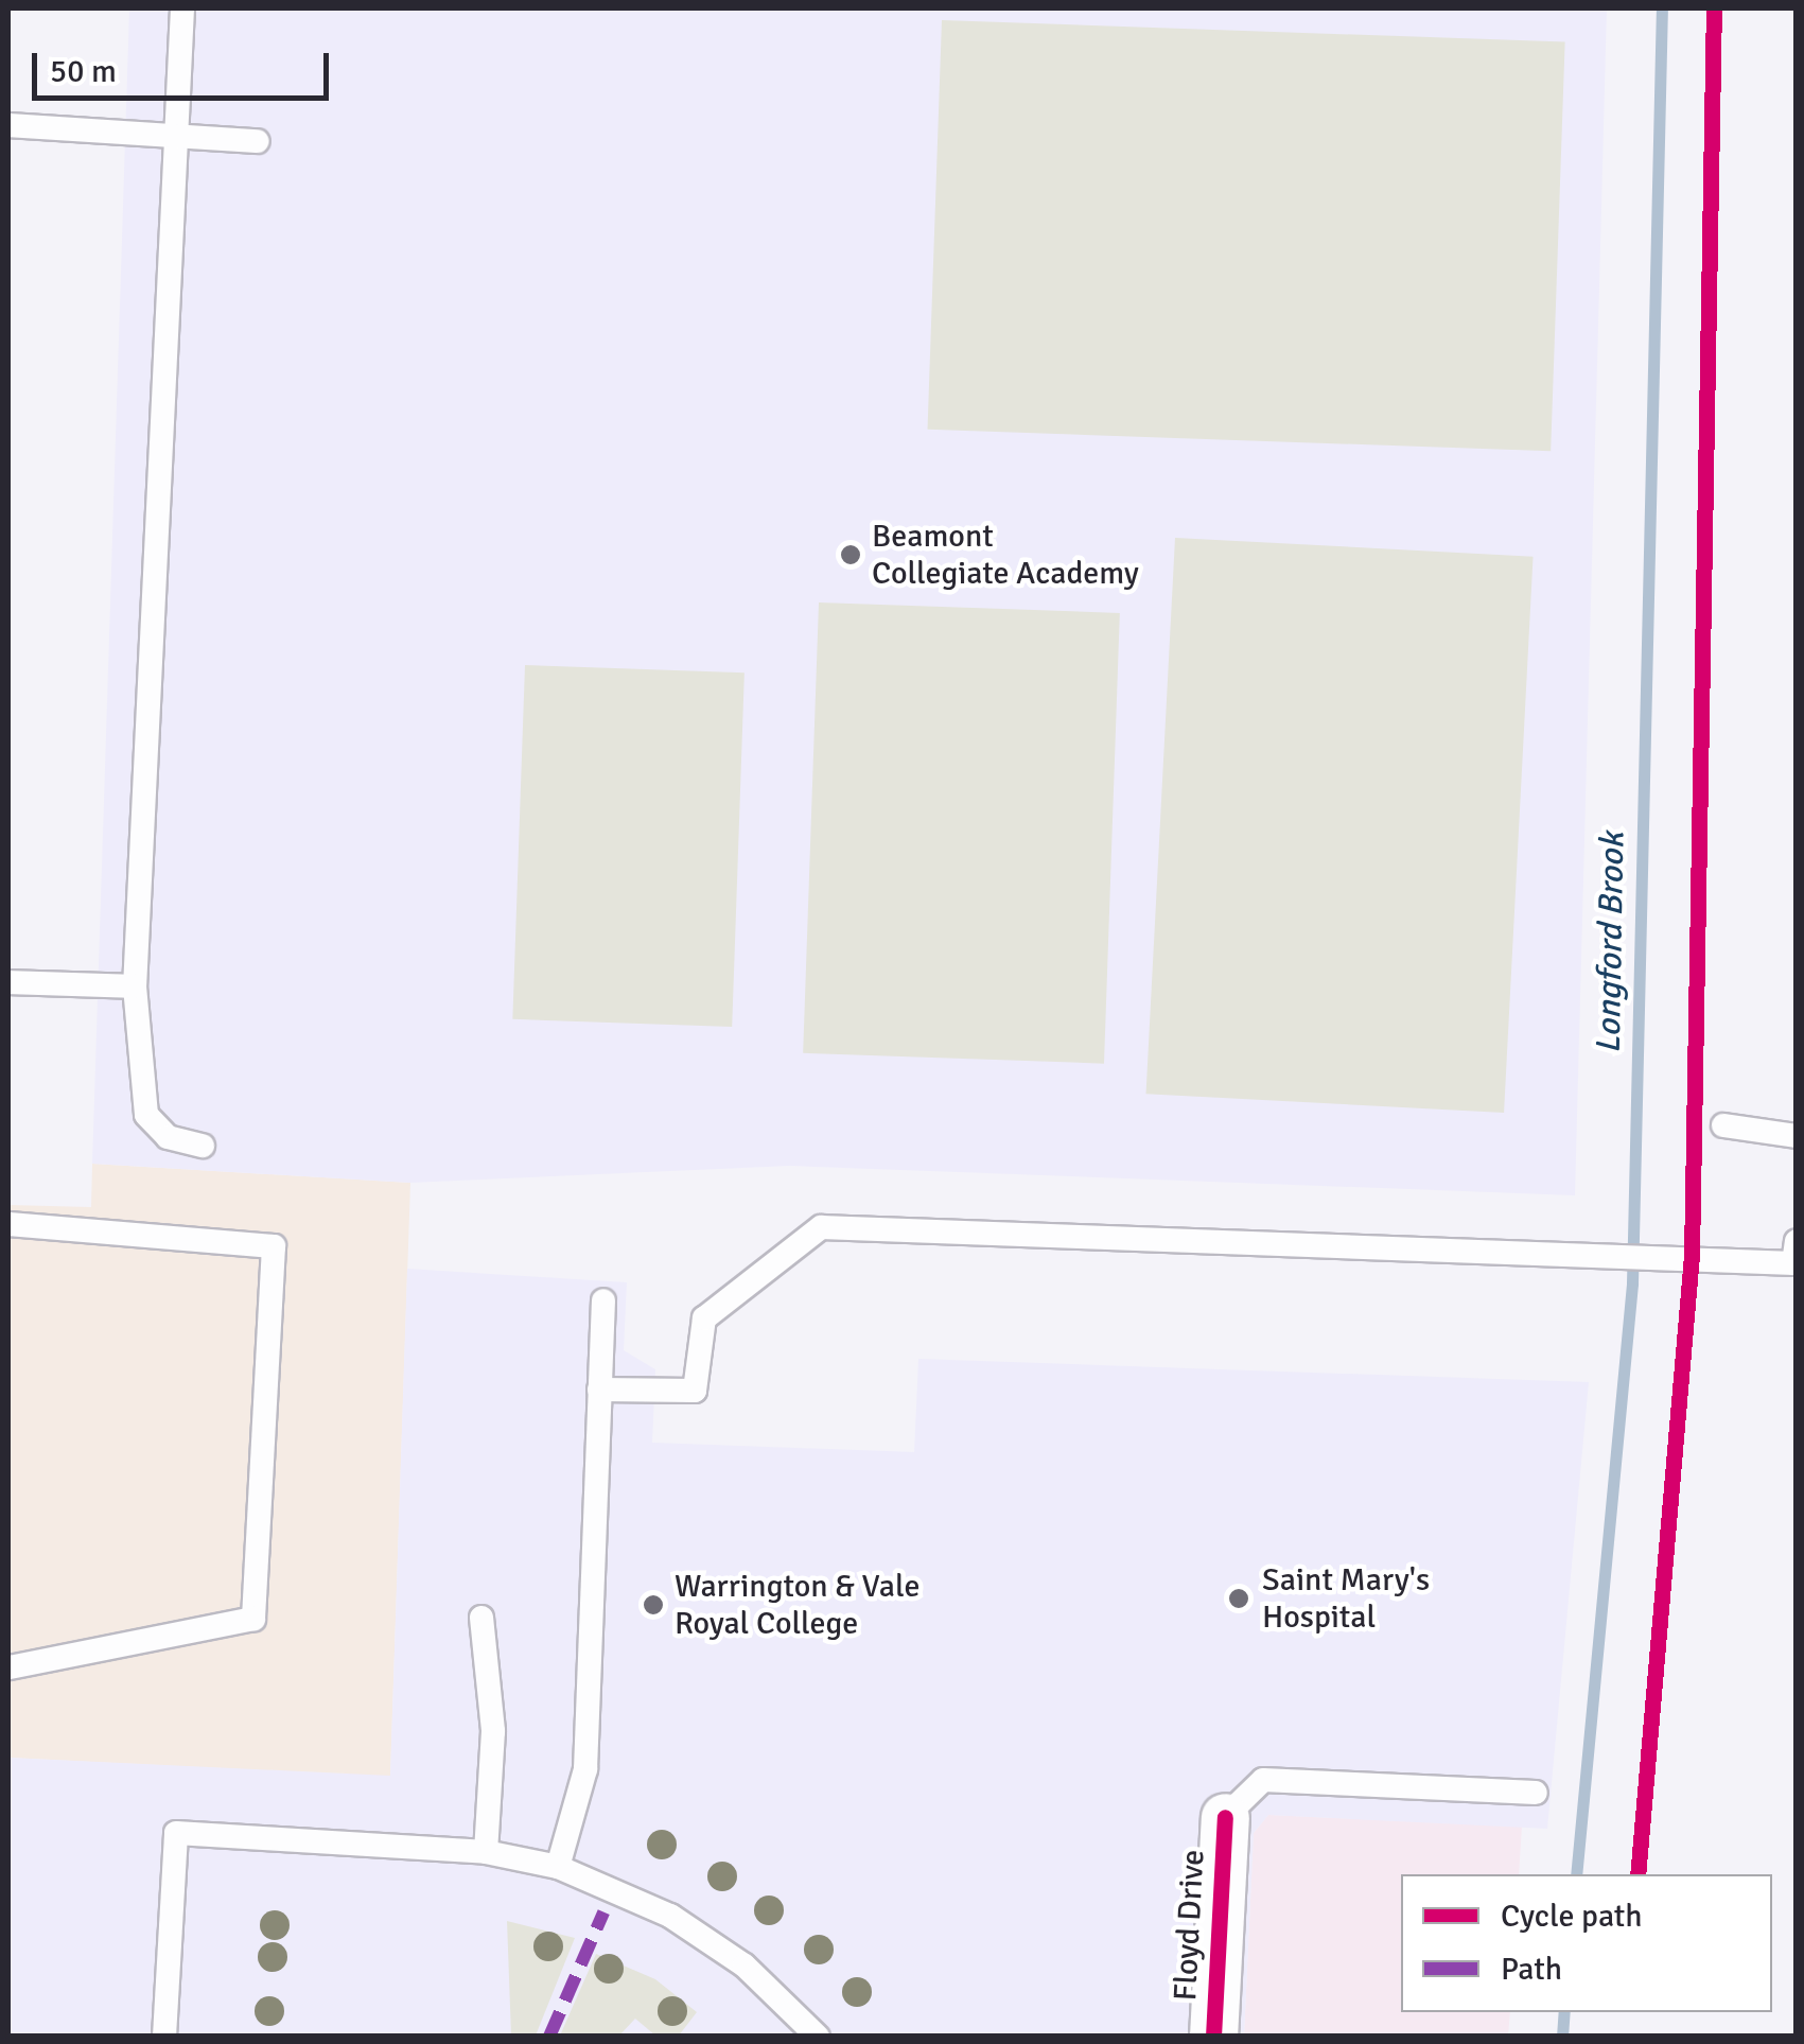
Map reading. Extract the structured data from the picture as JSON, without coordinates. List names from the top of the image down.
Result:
{
  "streets": {
    "street": ["Floyd Drive"]
  },
  "water": ["Longford Brook"],
  "places": ["Beamont Collegiate Academy", "Saint Mary's Hospital", "Warrington & Vale Royal College"],
  "legend": ["Cycle path", "Path"],
  "scale_bar": "50 m"
}
